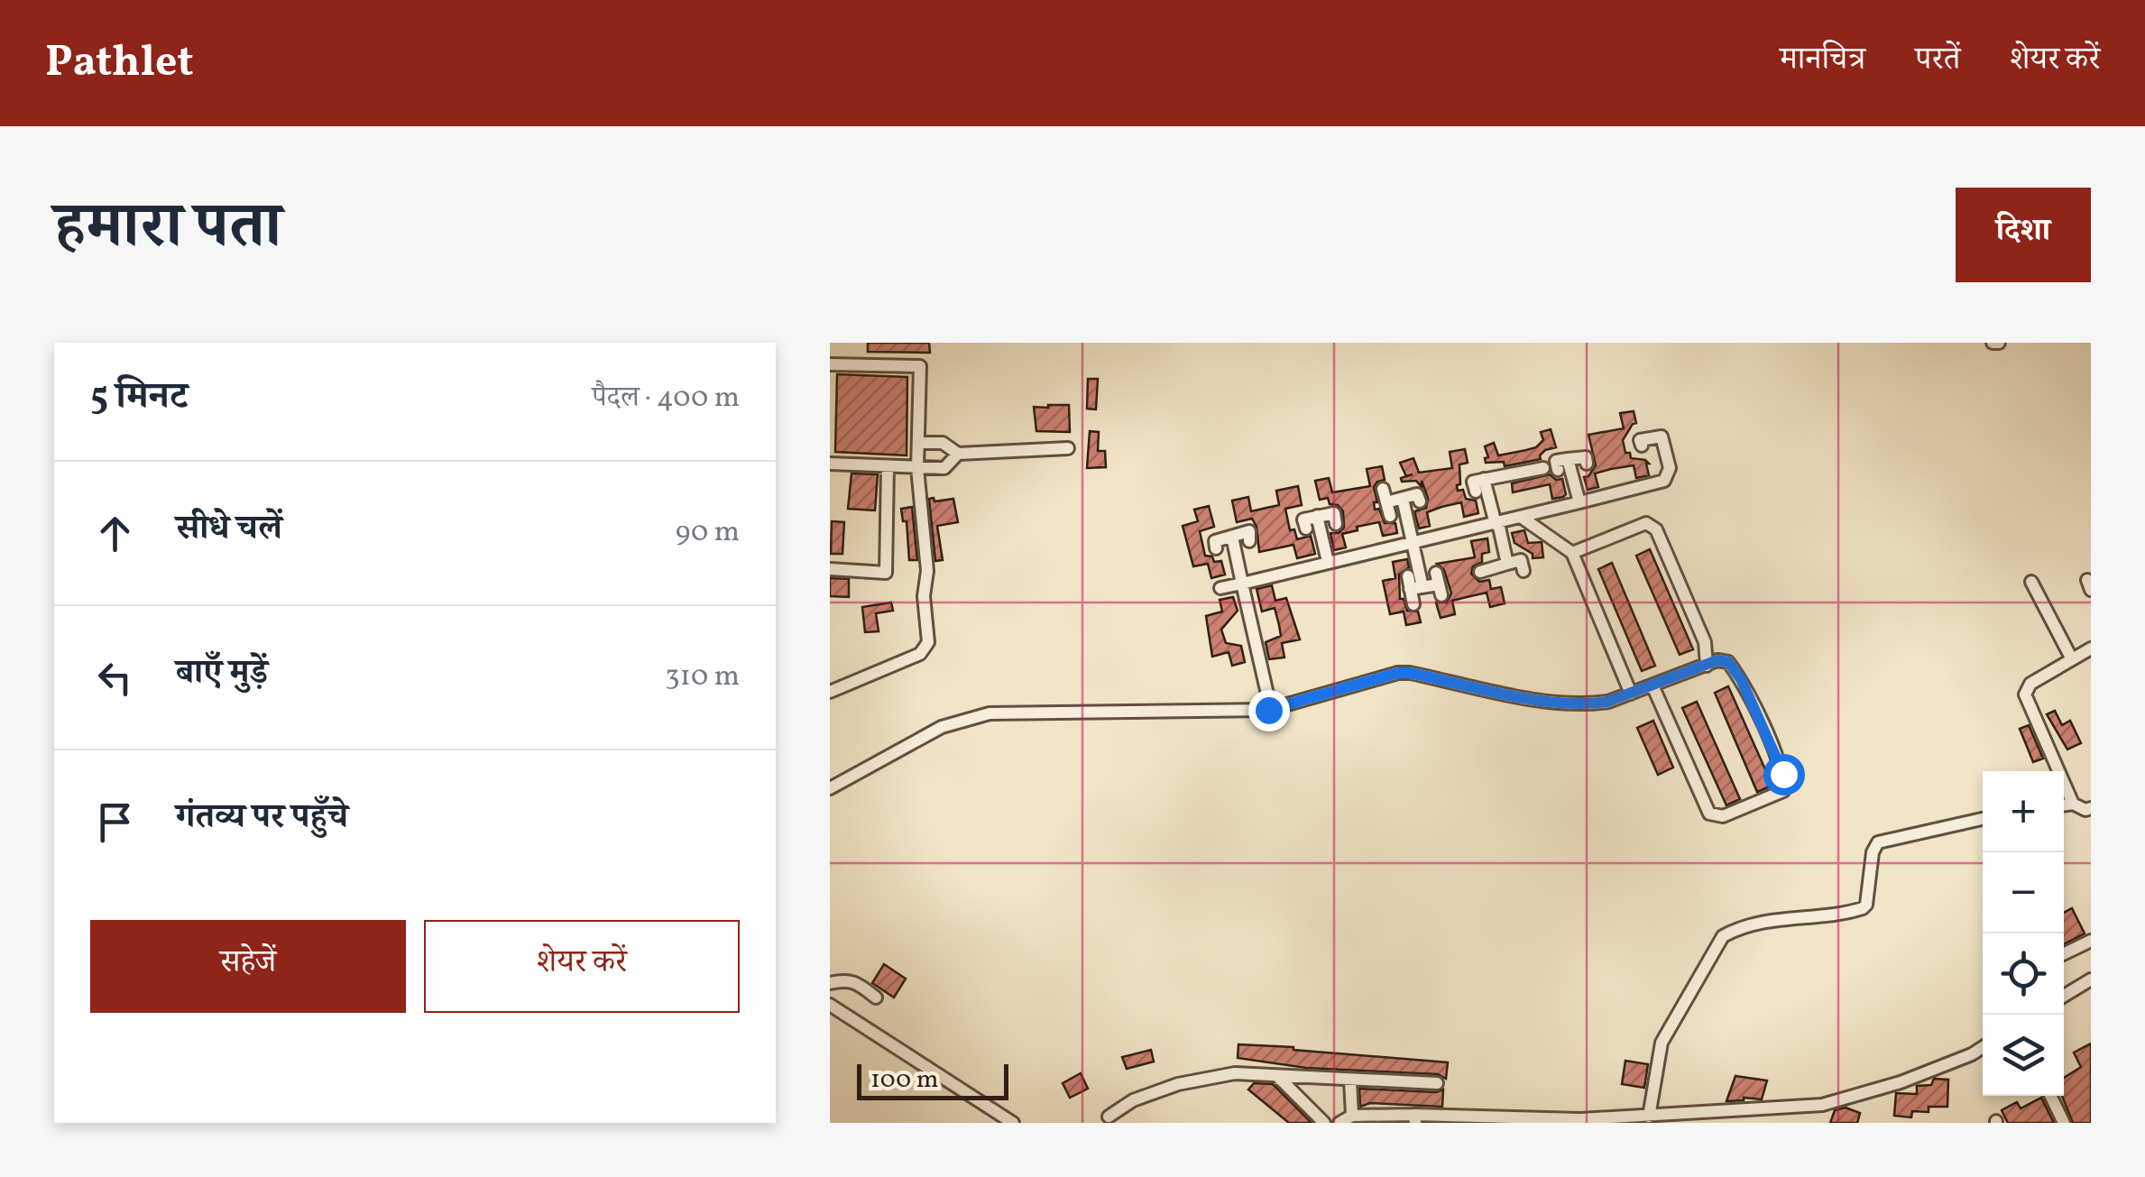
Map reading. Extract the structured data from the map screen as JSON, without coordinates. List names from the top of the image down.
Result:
{
  "scale_bar": "100 m",
  "page": {
    "header": "Pathlet",
    "nav": ["मानचित्र", "परतें", "शेयर करें"],
    "title": "हमारा पता",
    "buttons": [
      "दिशा",
      ["सहेजें", "शेयर करें"]
    ],
    "heading": ["5 मिनट", "पैदल · 400 m"],
    "list": [
      ["सीधे चलें", "90 m"],
      ["बाएँ मुड़ें", "310 m"],
      "गंतव्य पर पहुँचे"
    ],
    "map_buttons": ["+", "−"],
    "scale": "100 m"
  }
}
